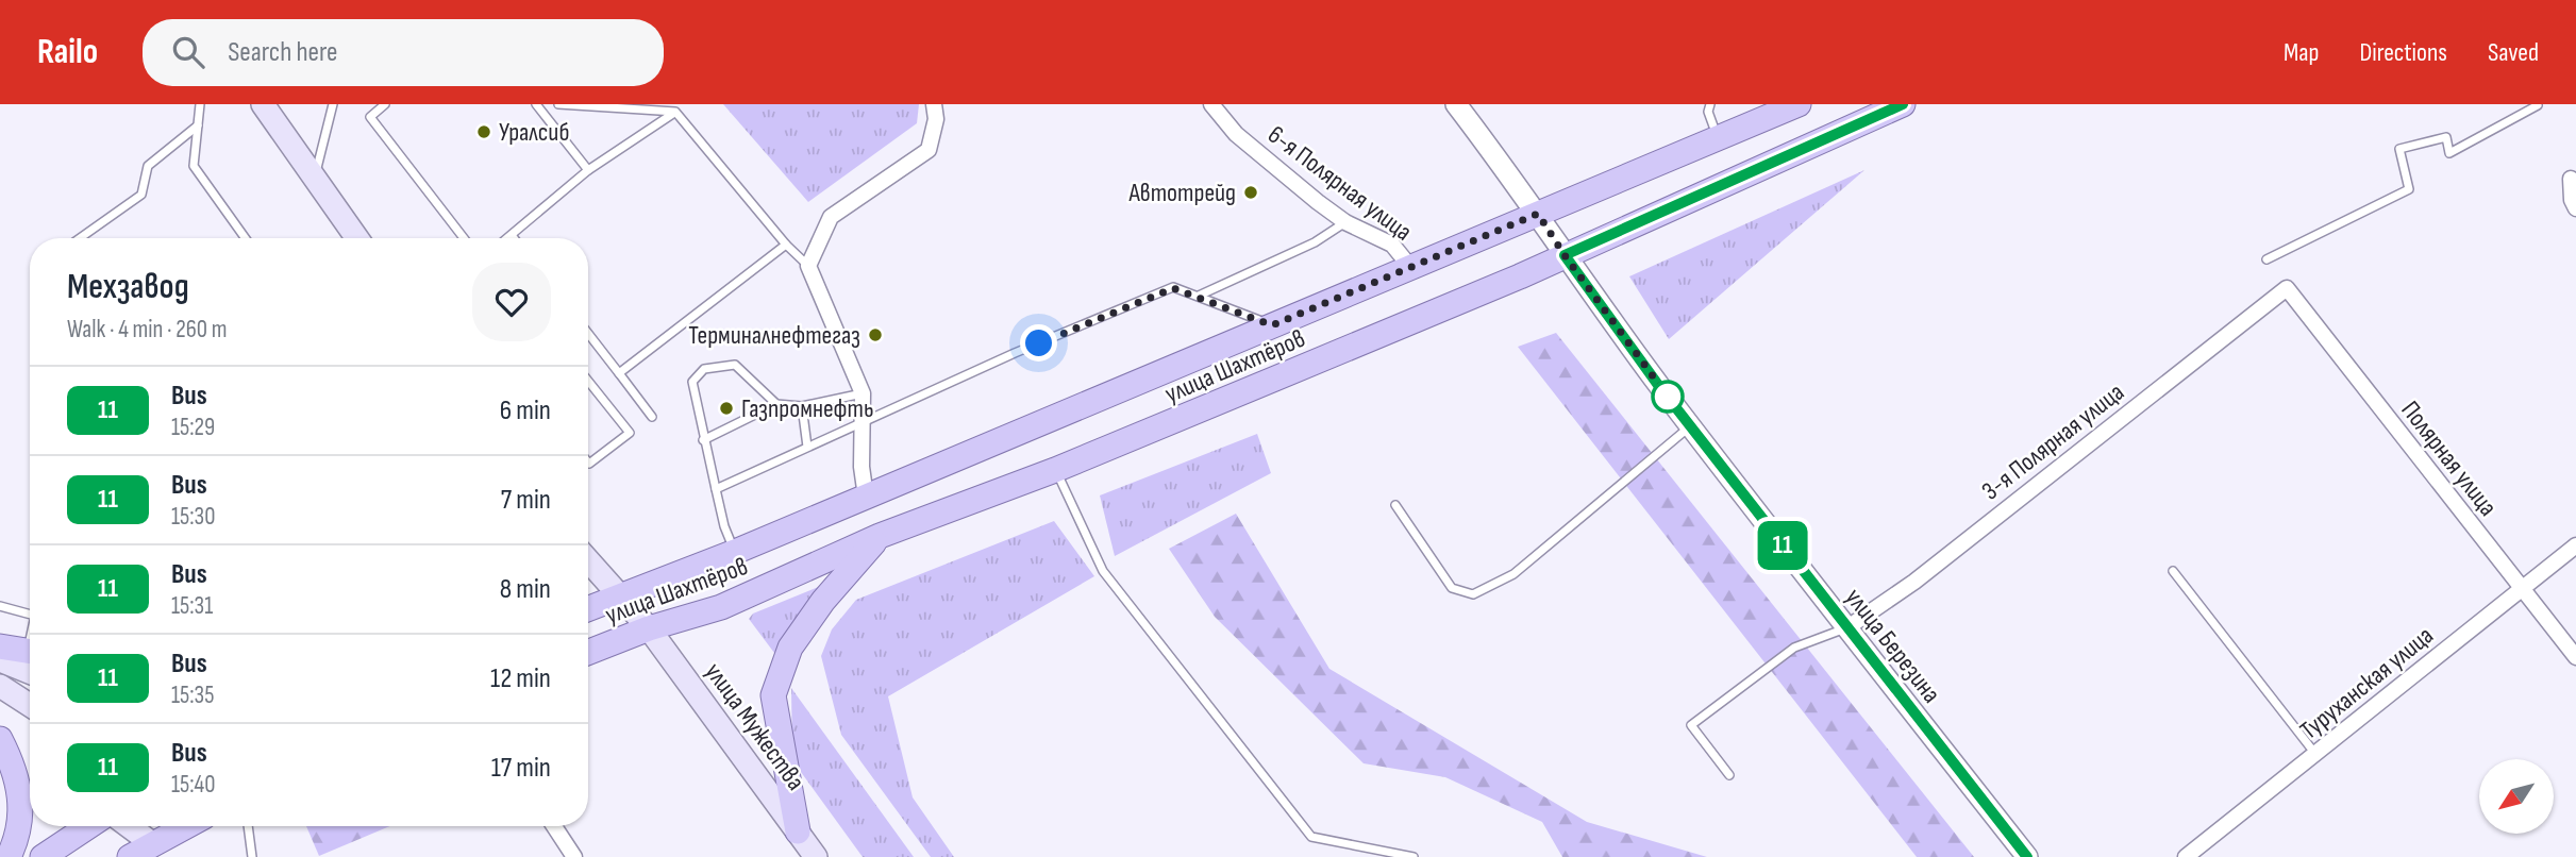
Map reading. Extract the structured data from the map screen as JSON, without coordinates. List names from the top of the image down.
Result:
{
  "streets": {
    "main road": ["улица Шахтёров", "улица Мужества"],
    "street": [
      "6-я Полярная улица",
      "3-я Полярная улица",
      "Полярная улица",
      "улица Березина",
      "Туруханская улица"
    ]
  },
  "crossings": [
    ["6-я Полярная улица", "улица Шахтёров"],
    ["улица Шахтёров", "улица Березина"],
    ["улица Шахтёров", "улица Мужества"],
    ["3-я Полярная улица", "Полярная улица"],
    ["3-я Полярная улица", "улица Березина"],
    ["Полярная улица", "Туруханская улица"]
  ],
  "places": [
    "Уралсиб",
    "Автотрейд",
    "Терминалнефтегаз",
    "Газпромнефть"
  ],
  "lines": ["bus line 11"],
  "north": "bottom left",
  "page": {
    "header": "Railo",
    "search": "Search here",
    "nav": ["Map", "Directions", "Saved"],
    "on_map": "11",
    "heading": ["Мехзавод", "Walk · 4 min · 260 m"],
    "list": [
      {
        "mark": "11",
        "name": "Bus",
        "note": "15:29",
        "value": "6 min"
      },
      {
        "mark": "11",
        "name": "Bus",
        "note": "15:30",
        "value": "7 min"
      },
      {
        "mark": "11",
        "name": "Bus",
        "note": "15:31",
        "value": "8 min"
      },
      {
        "mark": "11",
        "name": "Bus",
        "note": "15:35",
        "value": "12 min"
      },
      {
        "mark": "11",
        "name": "Bus",
        "note": "15:40",
        "value": "17 min"
      }
    ]
  }
}
